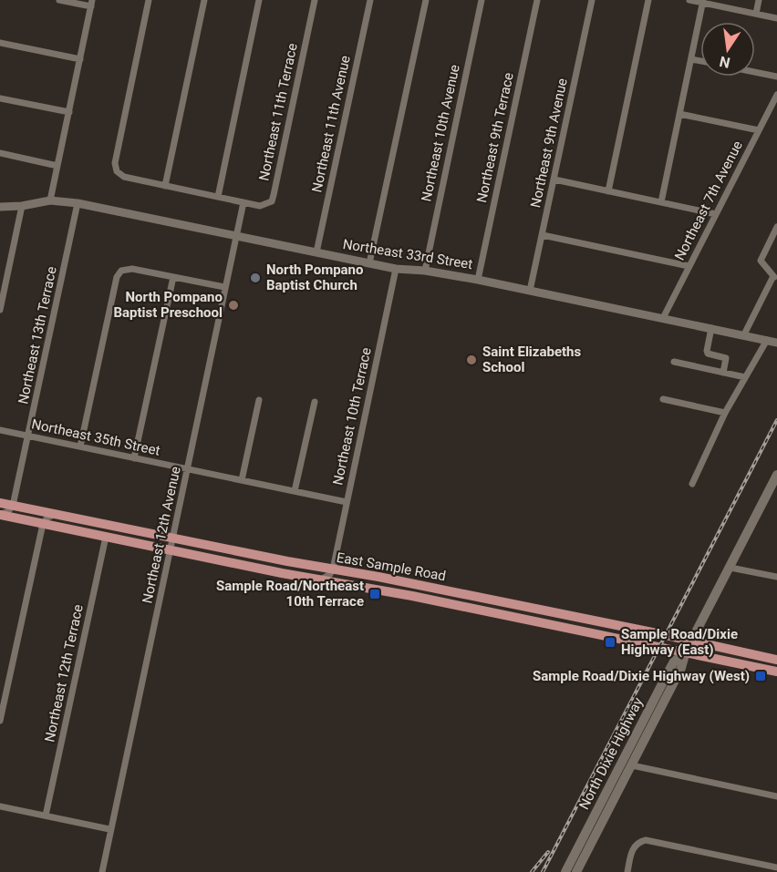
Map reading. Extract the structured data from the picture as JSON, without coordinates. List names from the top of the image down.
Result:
{
  "streets": {
    "main road": ["East Sample Road", "North Dixie Highway"],
    "street": [
      "Northeast 11th Terrace",
      "Northeast 11th Avenue",
      "Northeast 10th Avenue",
      "Northeast 9th Terrace",
      "Northeast 9th Avenue",
      "Northeast 7th Avenue",
      "Northeast 33rd Street",
      "Northeast 13th Terrace",
      "Northeast 10th Terrace",
      "Northeast 35th Street",
      "Northeast 12th Avenue",
      "Northeast 12th Terrace"
    ]
  },
  "crossings": [
    ["Northeast 11th Terrace", "Northeast 12th Avenue"],
    ["Northeast 11th Avenue", "Northeast 33rd Street"],
    ["Northeast 10th Avenue", "Northeast 33rd Street"],
    ["Northeast 9th Terrace", "Northeast 33rd Street"],
    ["Northeast 9th Avenue", "Northeast 33rd Street"],
    ["Northeast 7th Avenue", "Northeast 33rd Street"],
    ["Northeast 33rd Street", "Northeast 13th Terrace"],
    ["Northeast 33rd Street", "Northeast 10th Terrace"],
    ["Northeast 33rd Street", "Northeast 12th Avenue"],
    ["Northeast 13th Terrace", "Northeast 35th Street"],
    ["Northeast 13th Terrace", "East Sample Road"],
    ["Northeast 10th Terrace", "Northeast 35th Street"],
    ["Northeast 10th Terrace", "East Sample Road"],
    ["Northeast 35th Street", "Northeast 12th Avenue"],
    ["Northeast 12th Avenue", "East Sample Road"],
    ["East Sample Road", "Northeast 12th Terrace"],
    ["East Sample Road", "North Dixie Highway"]
  ],
  "places": {
    "other": ["North Pompano Baptist Church", "North Pompano Baptist Preschool", "Saint Elizabeths School"],
    "transit": ["Sample Road/Northeast 10th Terrace", "Sample Road/Dixie Highway (East)", "Sample Road/Dixie Highway (West)"]
  },
  "north": "bottom"
}
